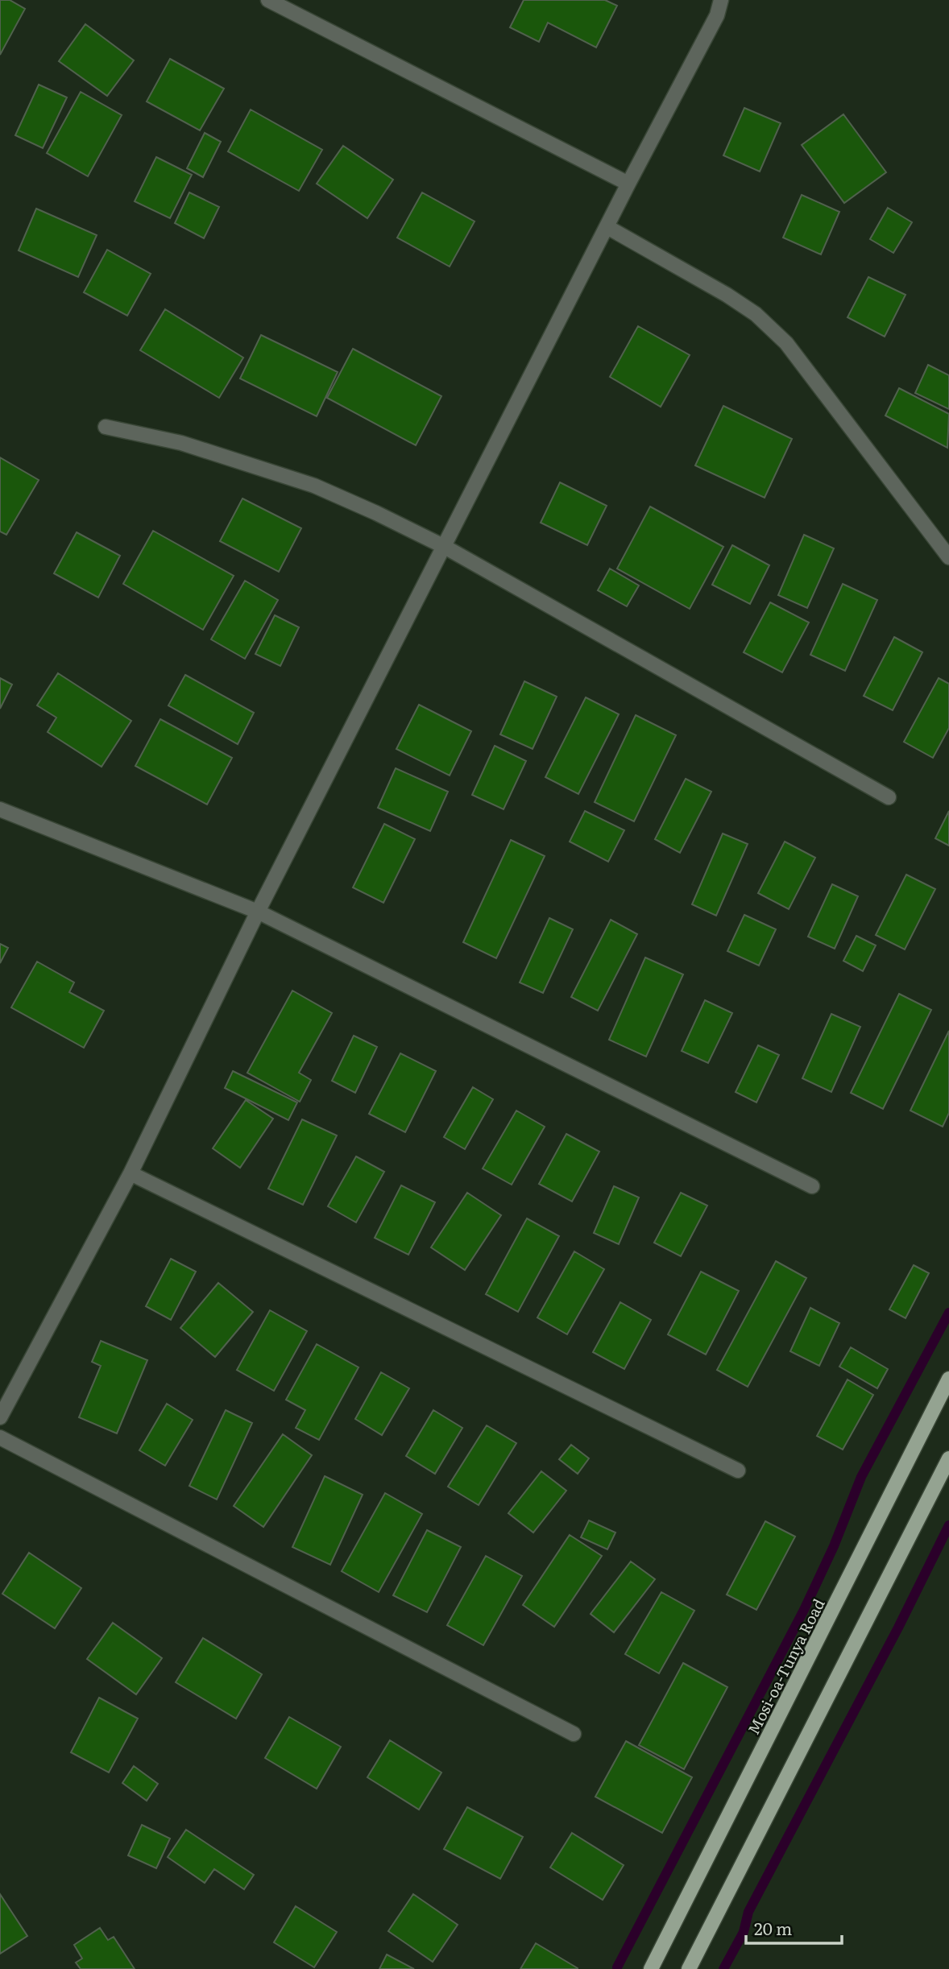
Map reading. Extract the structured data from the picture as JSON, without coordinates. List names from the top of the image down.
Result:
{
  "streets": {
    "main road": ["Mosi-oa-Tunya Road"]
  },
  "scale_bar": "20 m"
}
